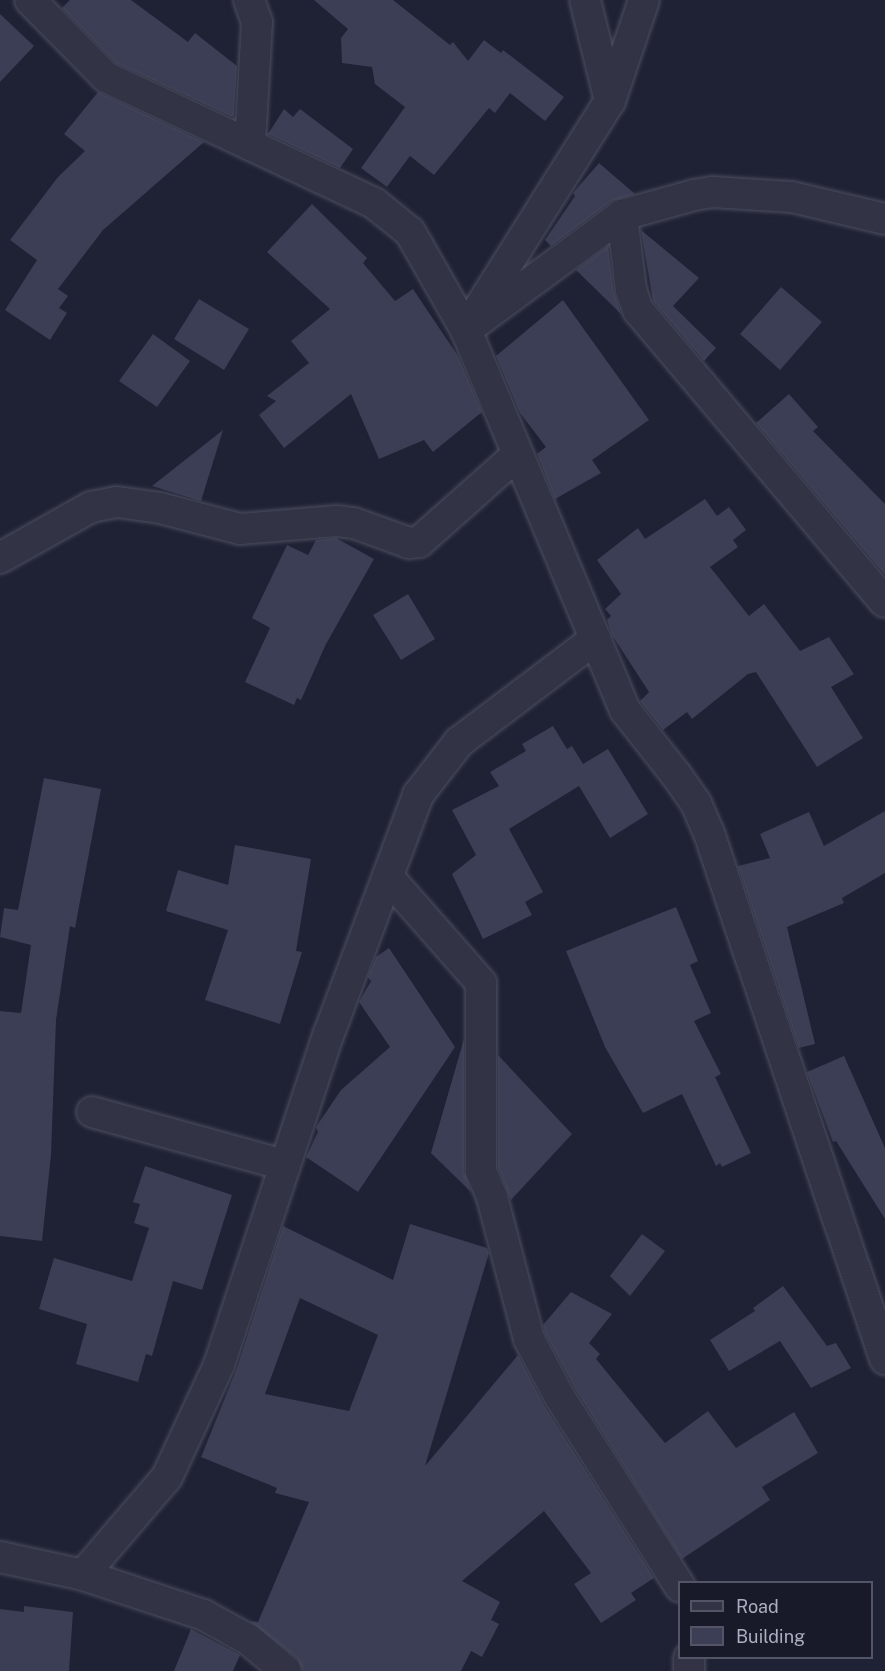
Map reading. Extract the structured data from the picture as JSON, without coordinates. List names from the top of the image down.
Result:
{
  "legend": ["Road", "Building"]
}
